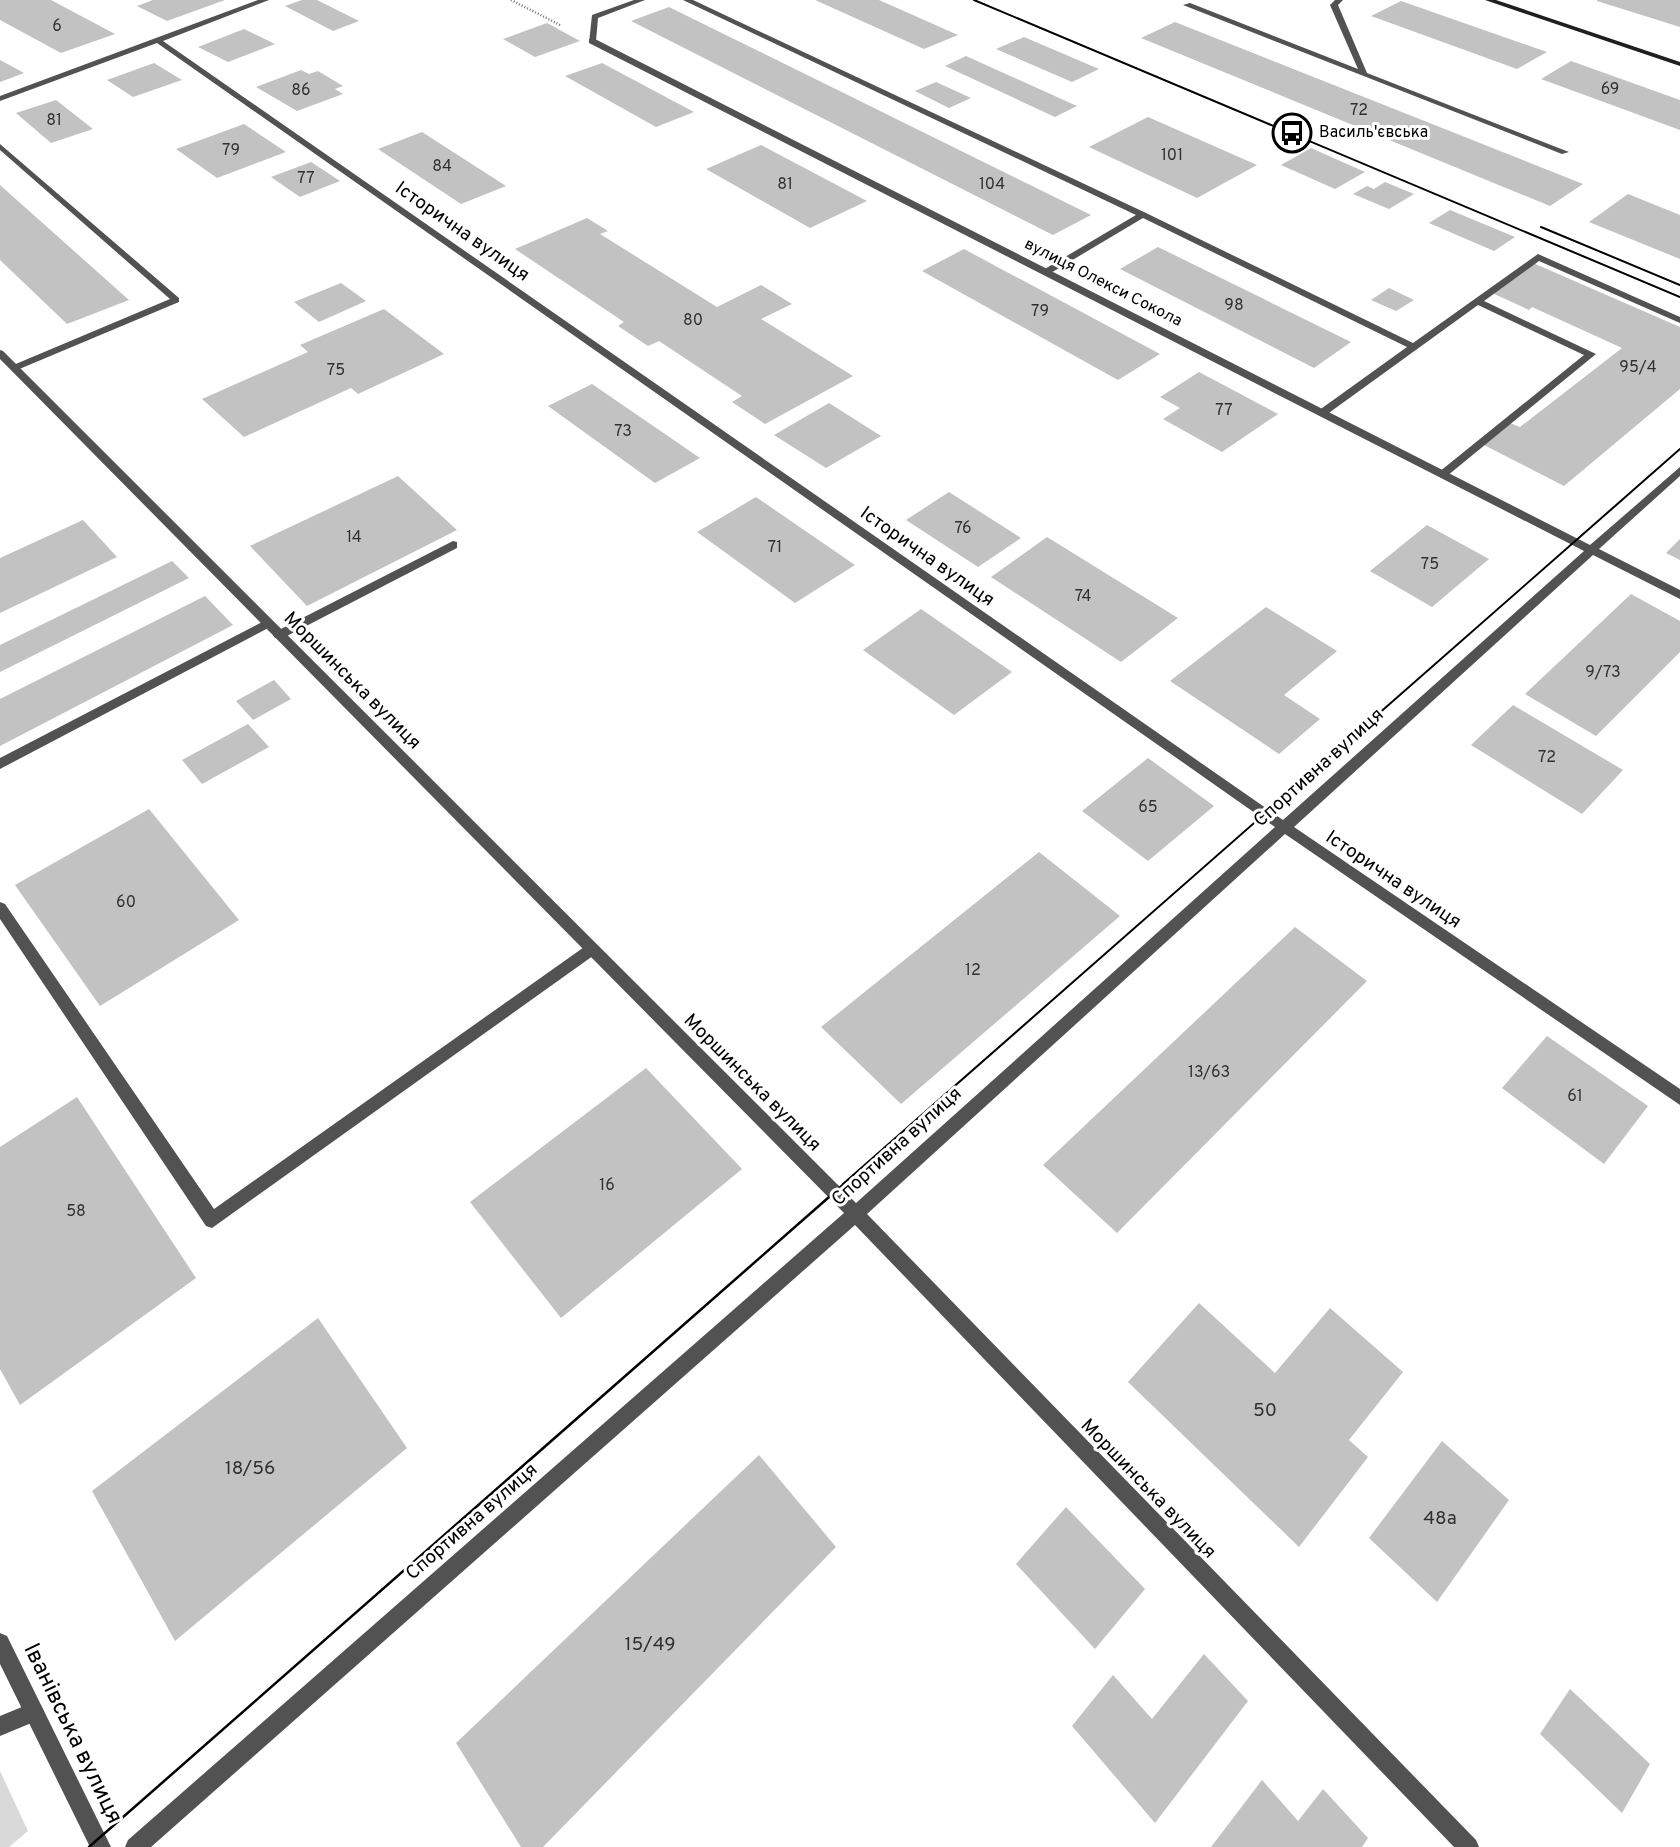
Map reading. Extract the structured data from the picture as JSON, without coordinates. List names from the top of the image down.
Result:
{
  "streets": {
    "street": [
      "Історична вулиця",
      "вулиця Олекси Сокола",
      "Моршинська вулиця",
      "Спортивна вулиця",
      "Іванівська вулиця"
    ]
  },
  "crossings": [
    ["Історична вулиця", "Спортивна вулиця"],
    ["вулиця Олекси Сокола", "Спортивна вулиця"],
    ["Моршинська вулиця", "Спортивна вулиця"]
  ],
  "places": {
    "bus stop": ["Василь'євська"]
  },
  "house_numbers": [
    "6",
    "69",
    "86",
    "72",
    "81",
    "79",
    "101",
    "84",
    "77",
    "81",
    "104",
    "98",
    "79",
    "80",
    "95/4",
    "75",
    "77",
    "73",
    "76",
    "14",
    "71",
    "75",
    "74",
    "9/73",
    "72",
    "65",
    "60",
    "12",
    "13/63",
    "61",
    "16",
    "58",
    "50",
    "18/56",
    "48а",
    "15/49"
  ]
}
